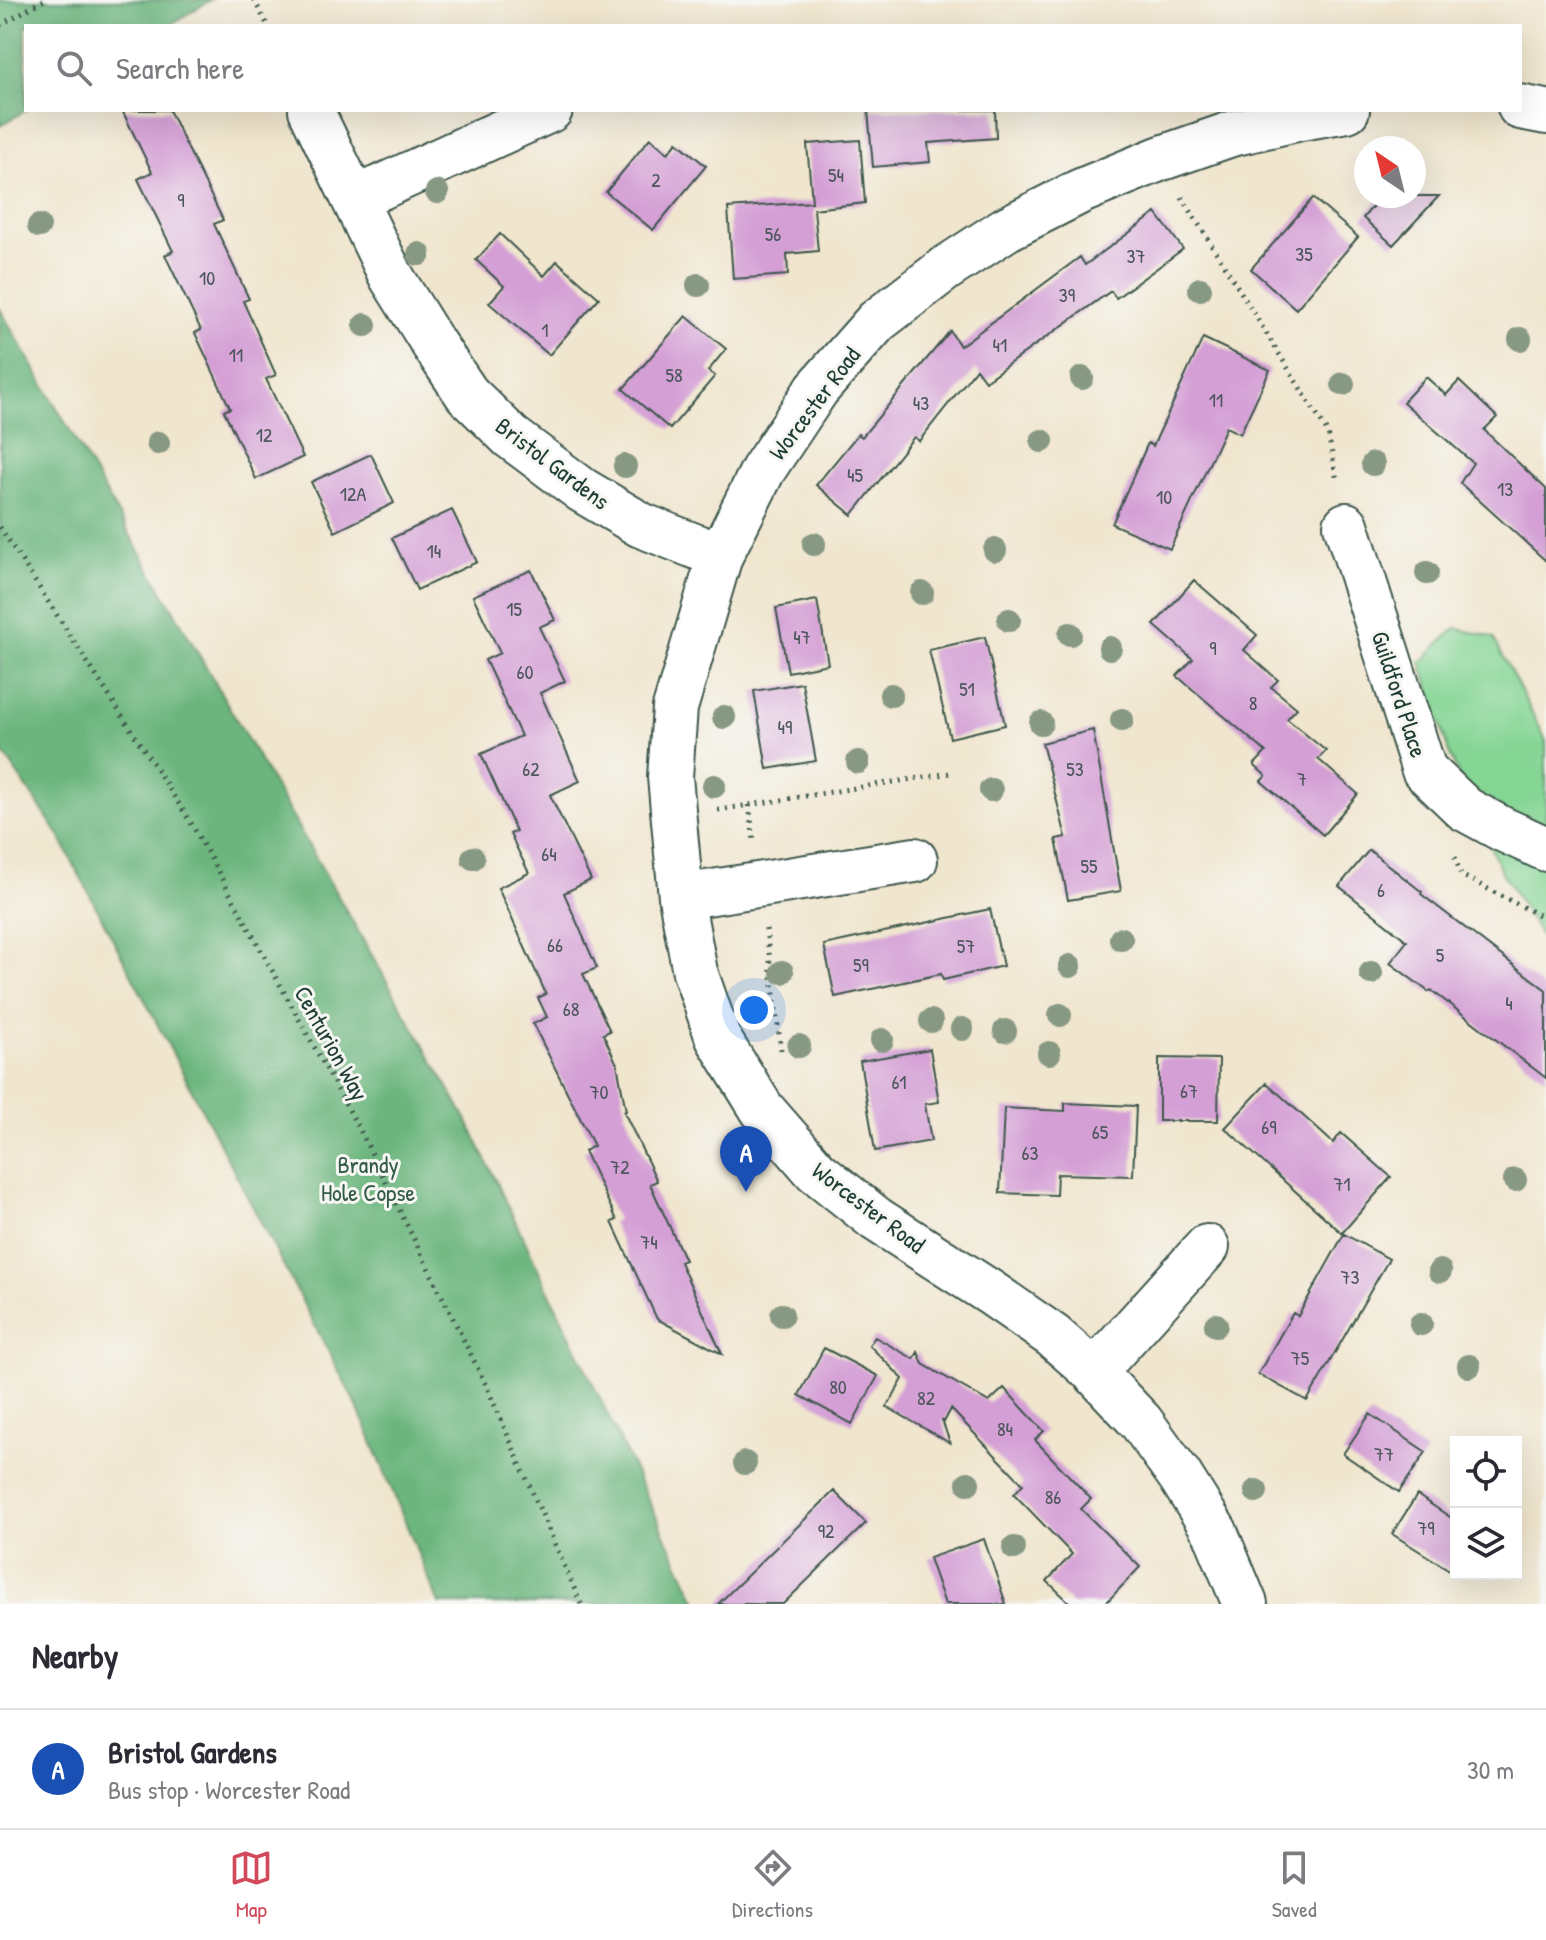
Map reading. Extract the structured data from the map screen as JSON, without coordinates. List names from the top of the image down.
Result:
{
  "streets": {
    "street": ["Worcester Road", "Bristol Gardens", "Guildford Place"],
    "path": ["Centurion Way"]
  },
  "crossings": [
    ["Worcester Road", "Bristol Gardens"]
  ],
  "parks": ["Brandy Hole Copse"],
  "house_numbers": [
    "54",
    "2",
    "9",
    "56",
    "35",
    "37",
    "10",
    "39",
    "1",
    "41",
    "11",
    "58",
    "11",
    "43",
    "12",
    "45",
    "13",
    "12A",
    "10",
    "14",
    "15",
    "47",
    "9",
    "60",
    "51",
    "8",
    "49",
    "62",
    "53",
    "7",
    "64",
    "55",
    "6",
    "66",
    "57",
    "5",
    "59",
    "4",
    "68",
    "61",
    "67",
    "70",
    "69",
    "65",
    "63",
    "72",
    "71",
    "74",
    "73",
    "75",
    "80",
    "82",
    "84",
    "77",
    "86",
    "79",
    "92"
  ],
  "north": "top left",
  "page": {
    "search": "Search here",
    "pins": "A",
    "heading": "Nearby",
    "list": [
      {
        "mark": "A",
        "name": "Bristol Gardens",
        "note": "Bus stop · Worcester Road",
        "value": "30 m"
      }
    ],
    "nav": ["Map", "Directions", "Saved"]
  }
}
